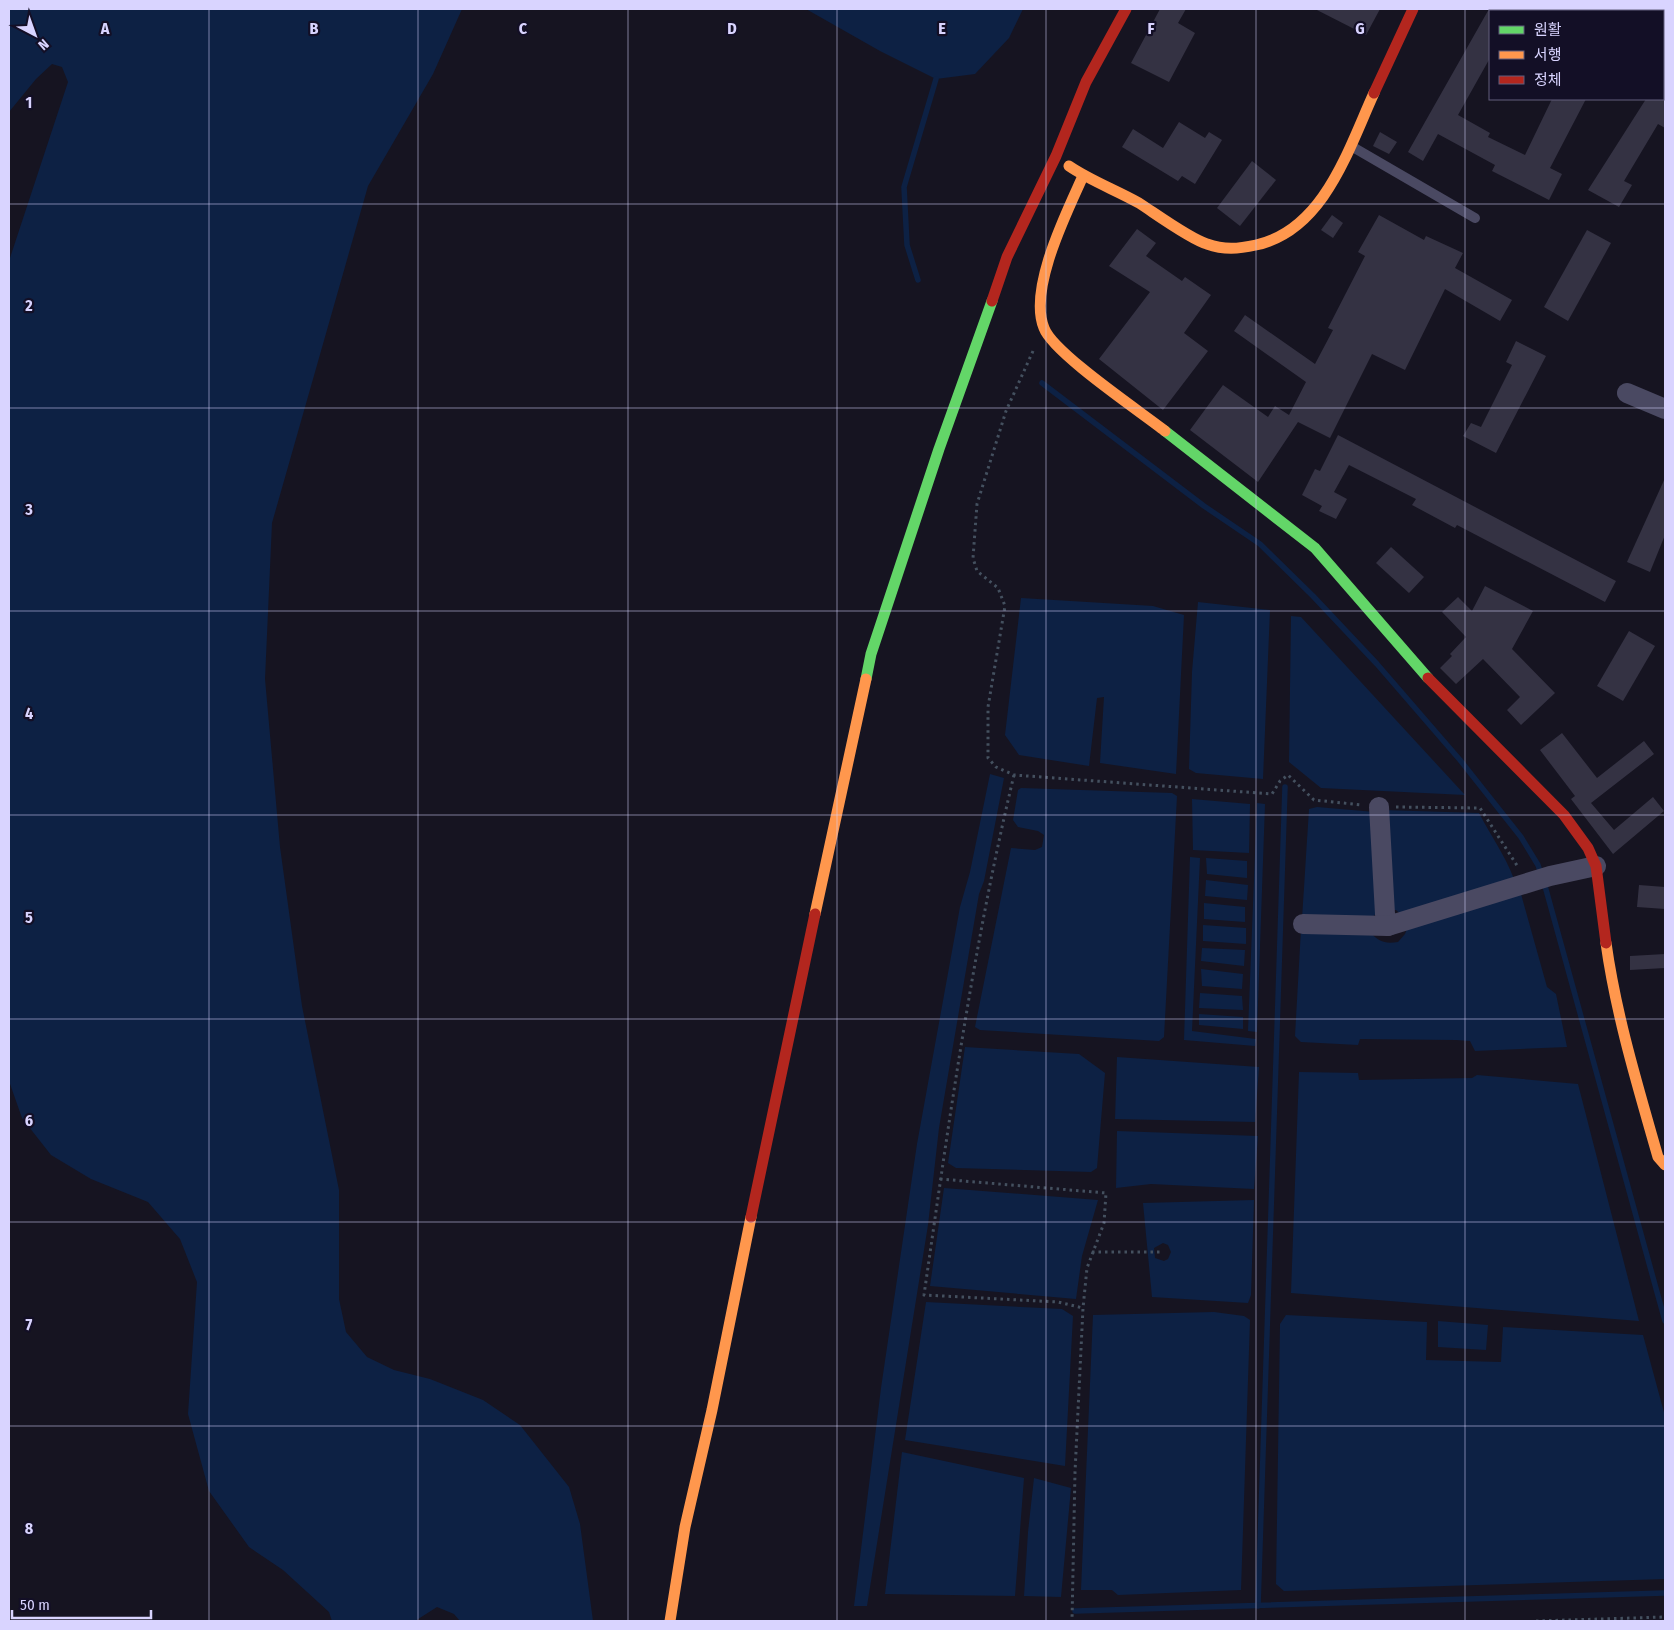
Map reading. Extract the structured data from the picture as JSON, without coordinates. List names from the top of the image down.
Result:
{
  "legend": ["원활", "서행", "정체"],
  "scale_bar": "50 m",
  "north": "bottom right",
  "grid": {
    "columns": [
      "A",
      "B",
      "C",
      "D",
      "E",
      "F",
      "G"
    ],
    "rows": [
      "1",
      "2",
      "3",
      "4",
      "5",
      "6",
      "7",
      "8"
    ]
  }
}
